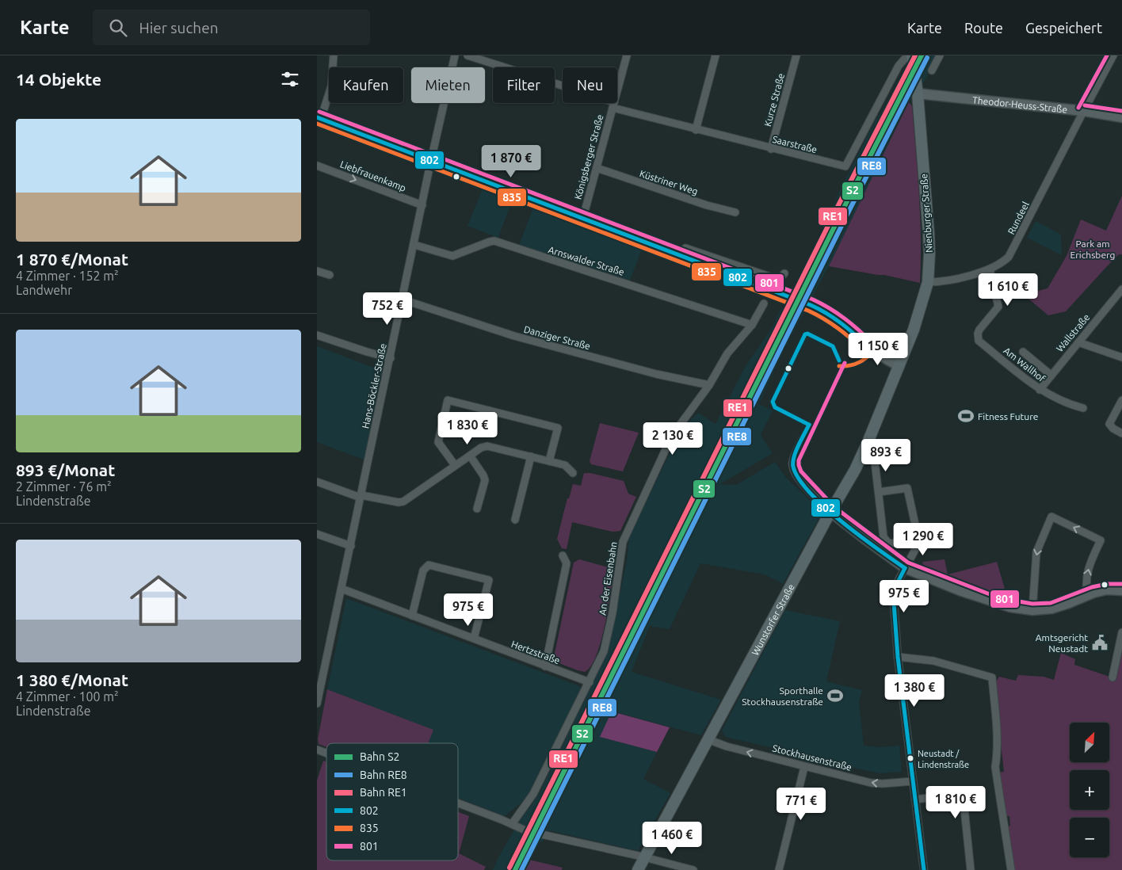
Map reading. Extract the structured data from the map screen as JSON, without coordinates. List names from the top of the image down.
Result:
{
  "streets": {
    "main road": ["Nienburger Straße", "Wunstorfer Straße"],
    "street": [
      "Kurze Straße",
      "Theodor-Heuss-Straße",
      "Saarstraße",
      "Königsberger Straße",
      "Liebfrauenkamp",
      "Küstriner Weg",
      "Rundeel",
      "Arnswalder Straße",
      "Wallstraße",
      "Danziger Straße",
      "Am Wallhof",
      "Hans-Böckler-Straße",
      "An der Eisenbahn",
      "Hertzstraße",
      "Stockhausenstraße"
    ]
  },
  "crossings": [
    ["Kurze Straße", "Saarstraße"],
    ["Theodor-Heuss-Straße", "Nienburger Straße"],
    ["Theodor-Heuss-Straße", "Rundeel"],
    ["Saarstraße", "Königsberger Straße"],
    ["Saarstraße", "Nienburger Straße"],
    ["Königsberger Straße", "Küstriner Weg"],
    ["Liebfrauenkamp", "Hans-Böckler-Straße"],
    ["Nienburger Straße", "Rundeel"],
    ["Nienburger Straße", "Wunstorfer Straße"],
    ["Rundeel", "Am Wallhof"],
    ["Arnswalder Straße", "Hans-Böckler-Straße"],
    ["Arnswalder Straße", "An der Eisenbahn"],
    ["Wallstraße", "Am Wallhof"],
    ["Danziger Straße", "Hans-Böckler-Straße"],
    ["Danziger Straße", "An der Eisenbahn"],
    ["Hans-Böckler-Straße", "Hertzstraße"],
    ["An der Eisenbahn", "Hertzstraße"],
    ["Wunstorfer Straße", "Stockhausenstraße"]
  ],
  "one_way": ["Stockhausenstraße"],
  "parks": ["Park am Erichsberg"],
  "places": {
    "sports": ["Fitness Future", "Sporthalle Stockhausenstraße"],
    "public building": ["Amtsgericht Neustadt"],
    "other": ["Neustadt / Lindenstraße"]
  },
  "lines": [
    "rail line S2",
    "rail line RE1",
    "transit line 801",
    "rail line RE8",
    "transit line 802",
    "transit line 835"
  ],
  "legend": [
    "Bahn S2",
    "Bahn RE8",
    "Bahn RE1",
    "802",
    "835",
    "801"
  ],
  "north": "top right",
  "page": {
    "header": "Karte",
    "search": "Hier suchen",
    "nav": ["Karte", "Route", "Gespeichert"],
    "heading": "14 Objekte",
    "chip": [
      "Kaufen",
      "Mieten",
      "Filter",
      "Neu"
    ],
    "list": [
      {
        "name": "1 870 €/Monat",
        "note": "4 Zimmer · 152 m² · Landwehr"
      },
      {
        "name": "893 €/Monat",
        "note": "2 Zimmer · 76 m² · Lindenstraße"
      },
      {
        "name": "1 380 €/Monat",
        "note": "4 Zimmer · 100 m² · Lindenstraße"
      }
    ],
    "price": [
      "1 870 €",
      "1 610 €",
      "752 €",
      "1 150 €",
      "1 830 €",
      "2 130 €",
      "893 €",
      "1 290 €",
      "975 €",
      "975 €",
      "1 380 €",
      "1 810 €",
      "771 €",
      "1 460 €"
    ],
    "map_buttons": ["+", "−"]
  }
}
